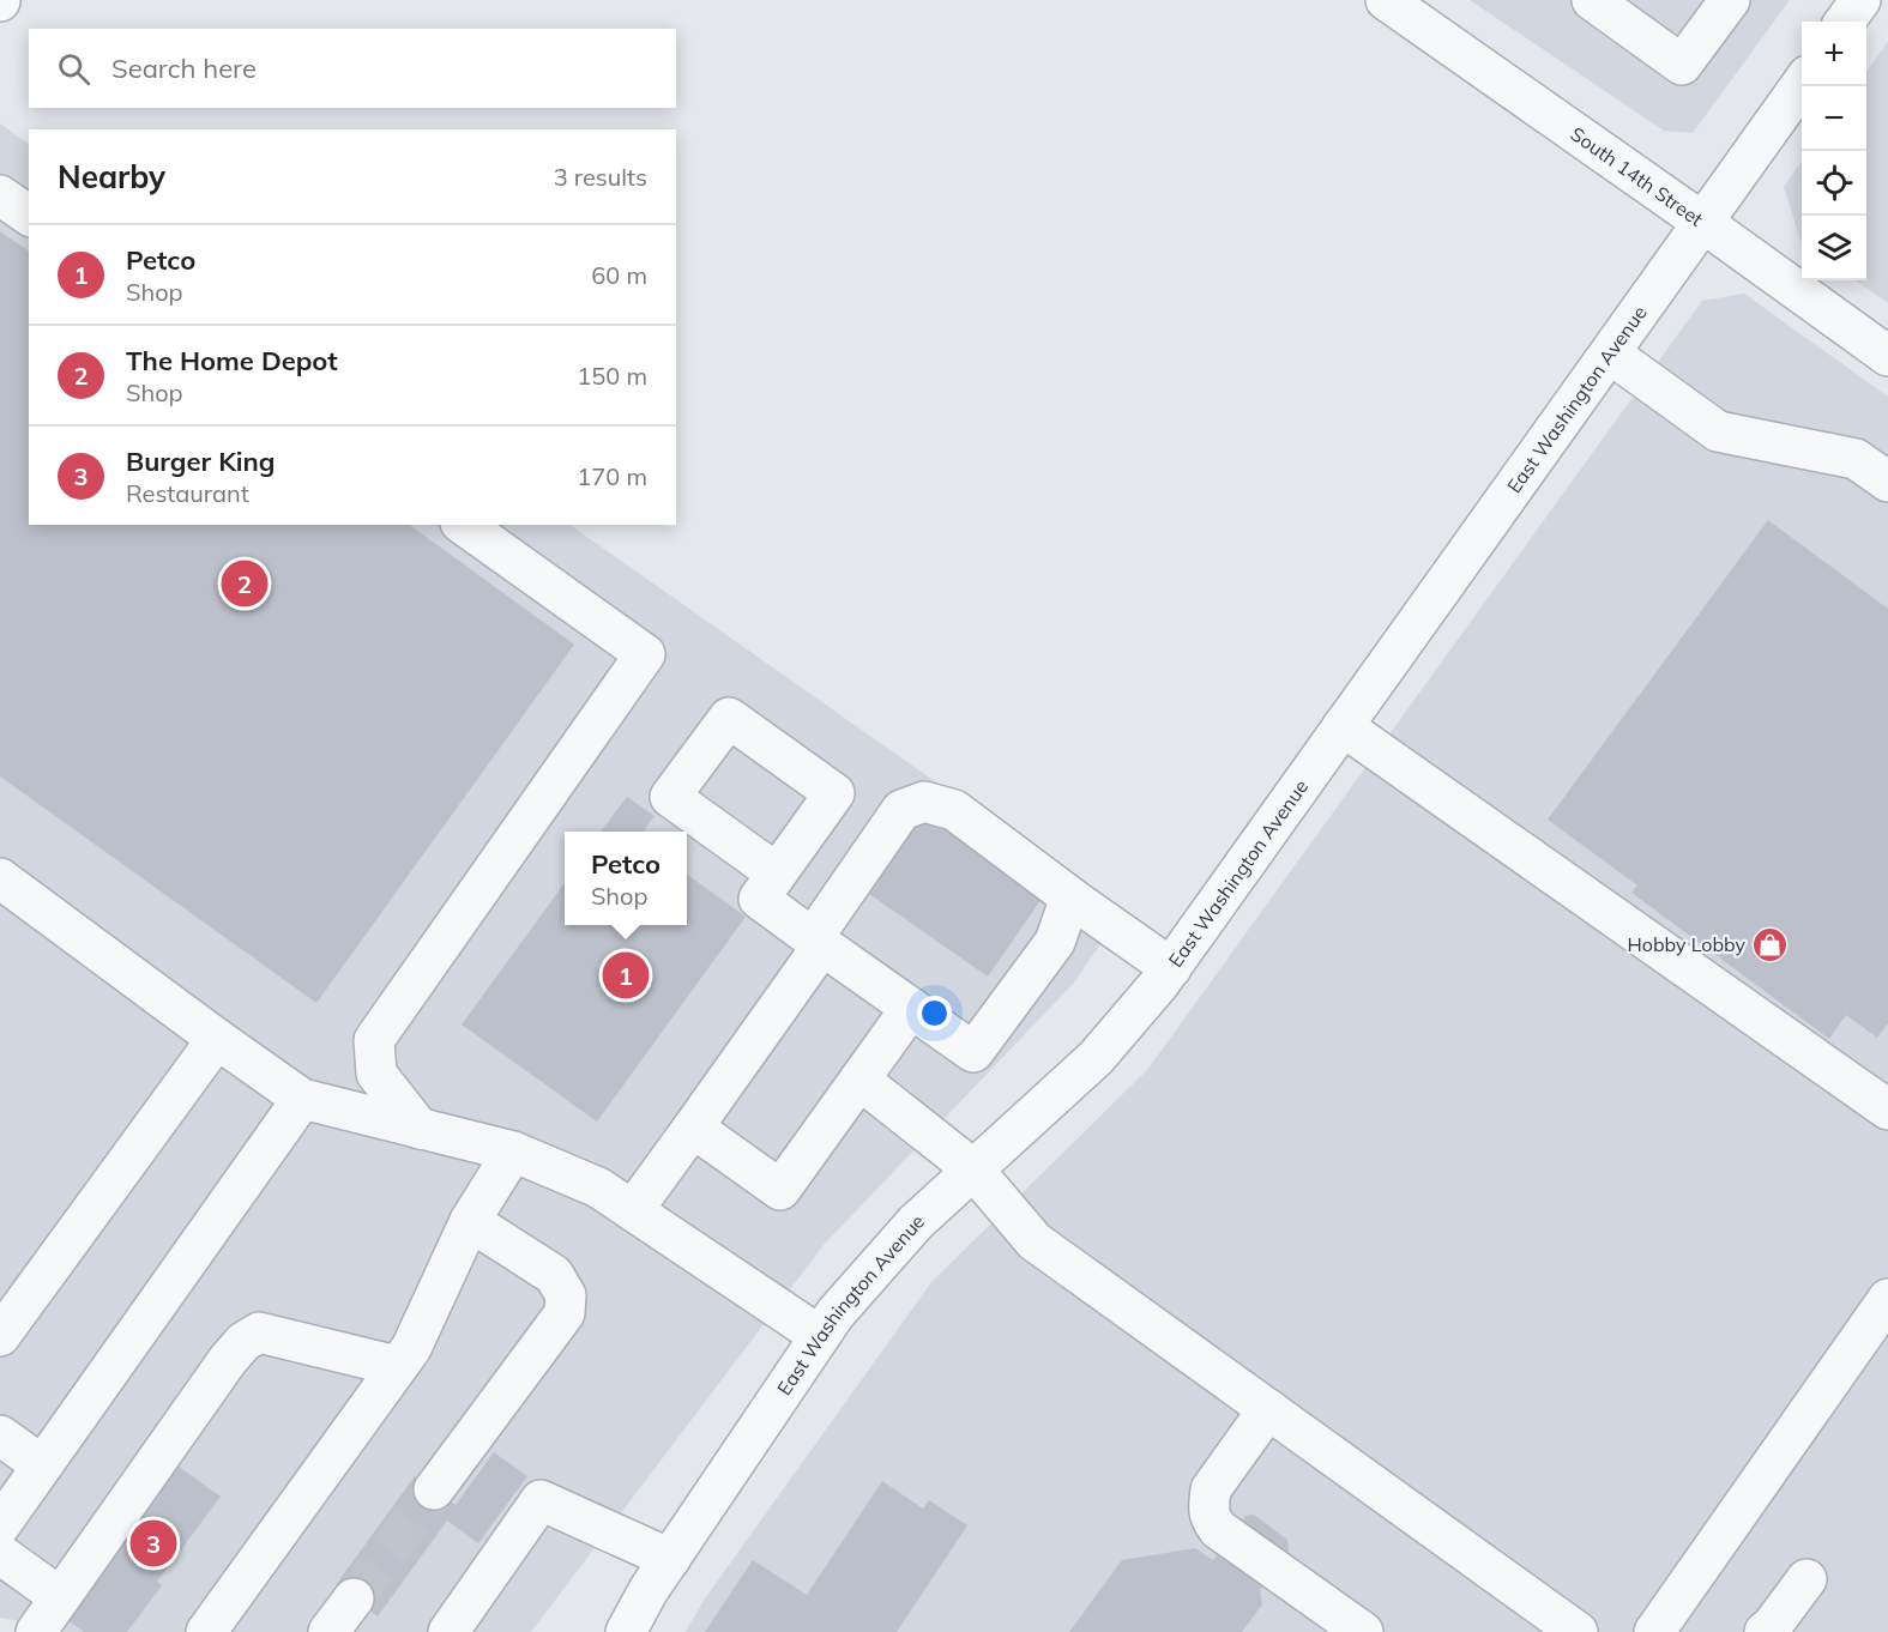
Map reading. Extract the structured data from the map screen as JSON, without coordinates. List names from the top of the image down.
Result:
{
  "streets": {
    "street": ["South 14th Street", "East Washington Avenue"]
  },
  "crossings": [
    ["South 14th Street", "East Washington Avenue"]
  ],
  "places": {
    "shop": ["Hobby Lobby"]
  },
  "page": {
    "map_buttons": ["+", "−"],
    "search": "Search here",
    "heading": ["Nearby", "3 results"],
    "list": [
      {
        "mark": "1",
        "name": "Petco",
        "note": "Shop",
        "value": "60 m"
      },
      {
        "mark": "2",
        "name": "The Home Depot",
        "note": "Shop",
        "value": "150 m"
      },
      {
        "mark": "3",
        "name": "Burger King",
        "note": "Restaurant",
        "value": "170 m"
      }
    ],
    "pins": ["2", "1", "3"],
    "popup": ["Petco", "Shop"]
  }
}
